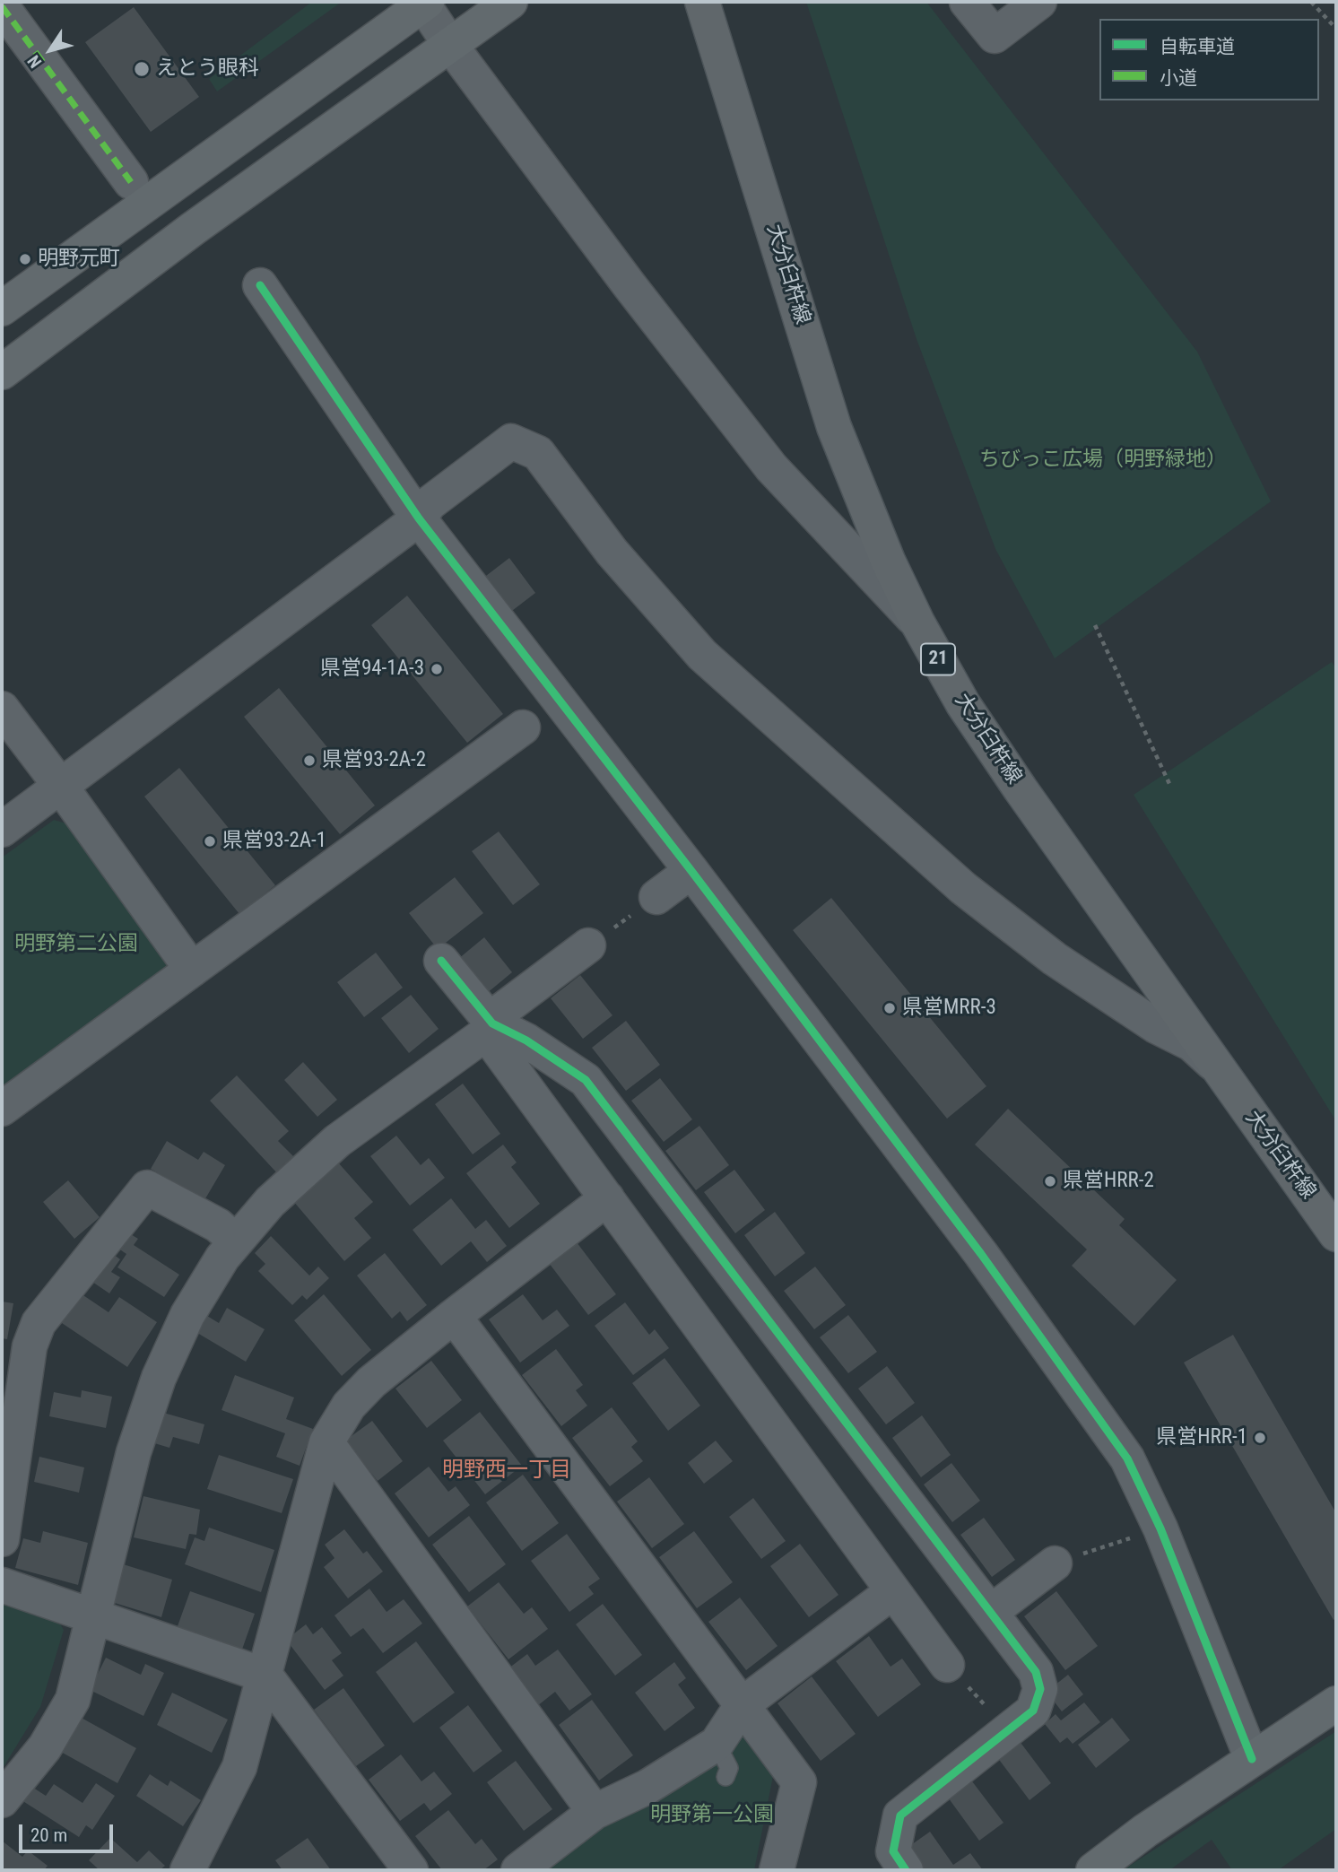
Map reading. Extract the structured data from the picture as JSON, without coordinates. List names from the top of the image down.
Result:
{
  "streets": {
    "main road": ["大分臼杵線", "21"]
  },
  "districts": ["明野西一丁目"],
  "parks": ["ちびっこ広場（明野緑地）", "明野第二公園", "明野第一公園"],
  "places": [
    "えとう眼科",
    "明野元町",
    "県営94-1A-3",
    "県営93-2A-2",
    "県営93-2A-1",
    "県営MRR-3",
    "県営HRR-2",
    "県営HRR-1"
  ],
  "legend": ["自転車道", "小道"],
  "scale_bar": "20 m",
  "north": "bottom left"
}
